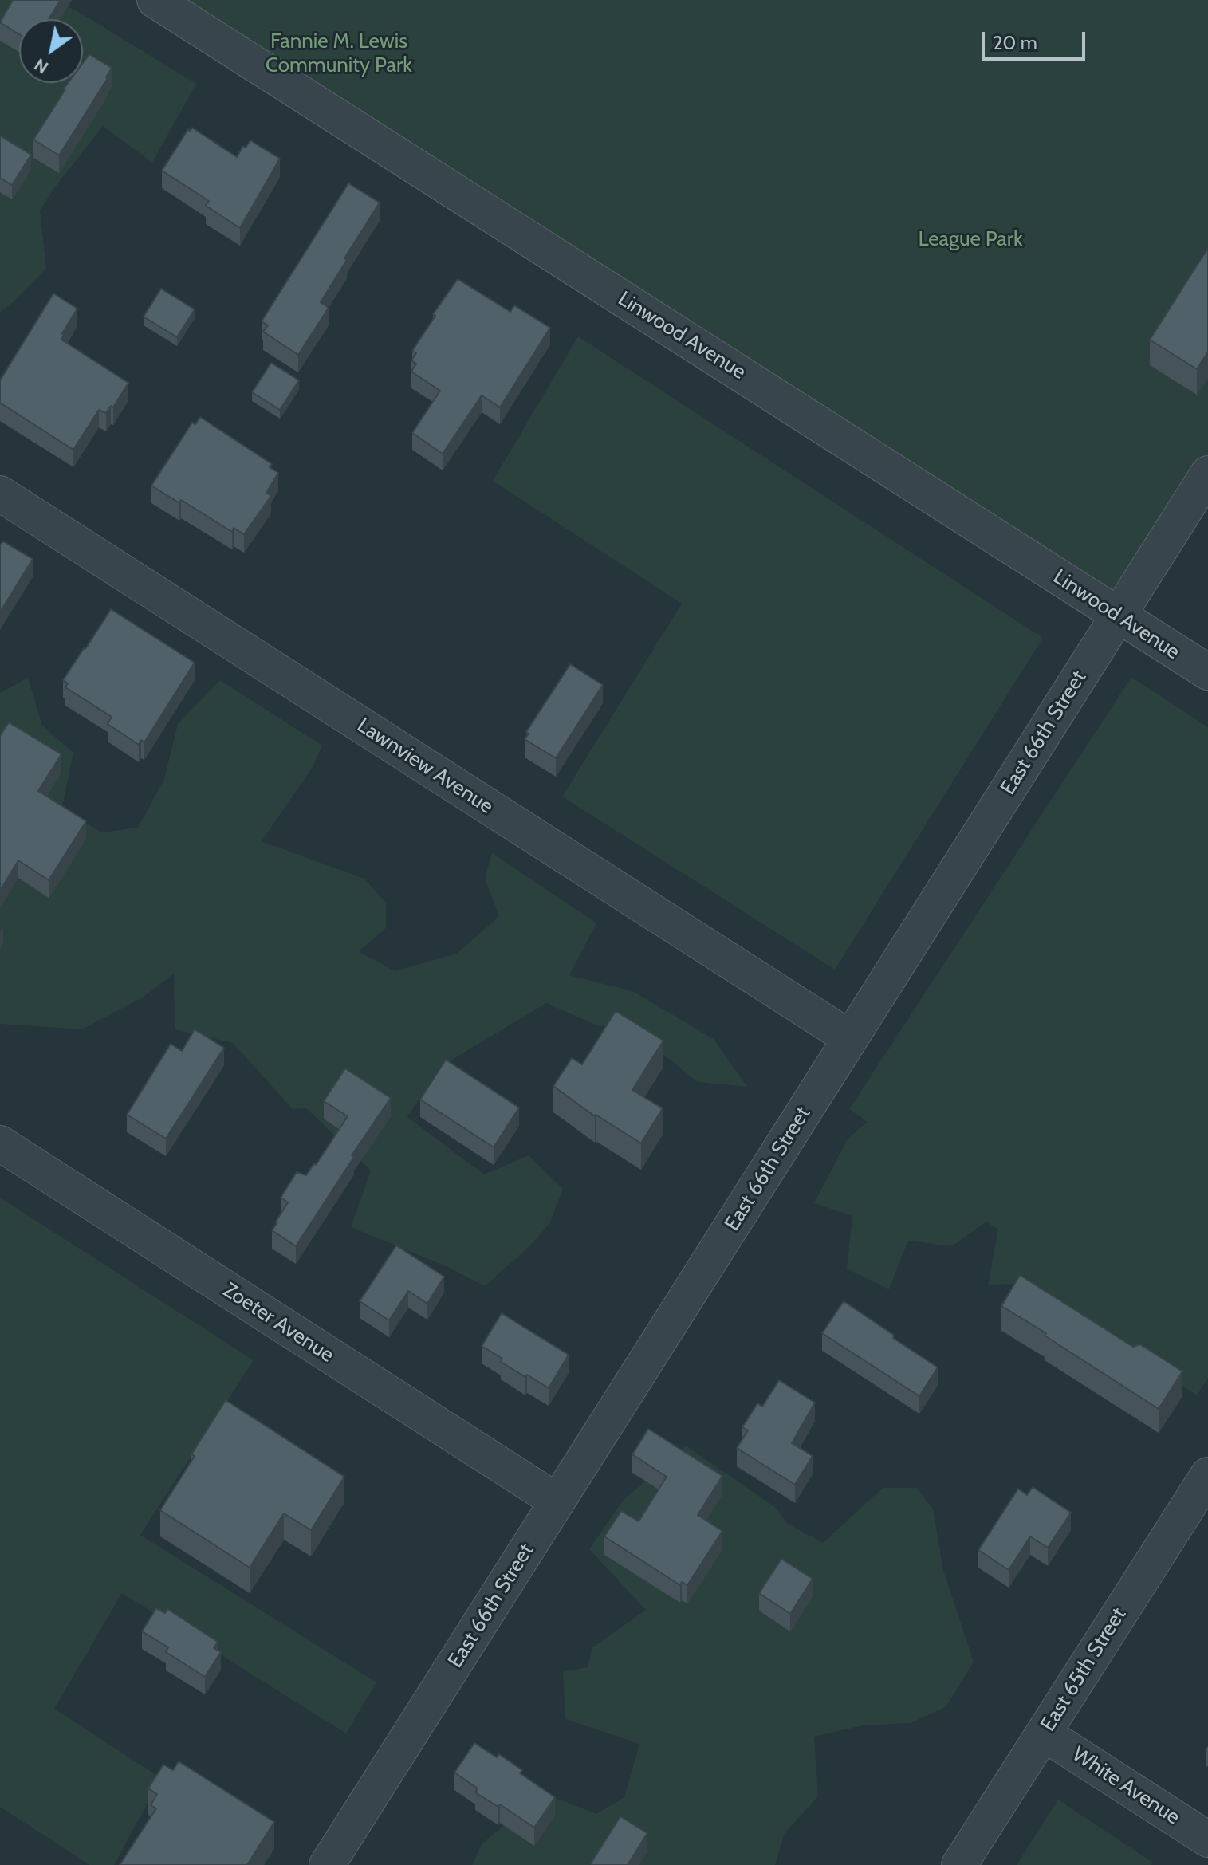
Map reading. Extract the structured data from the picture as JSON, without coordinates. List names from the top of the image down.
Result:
{
  "streets": {
    "street": [
      "Linwood Avenue",
      "East 66th Street",
      "Lawnview Avenue",
      "Zoeter Avenue",
      "East 65th Street",
      "White Avenue"
    ]
  },
  "crossings": [
    ["Linwood Avenue", "East 66th Street"],
    ["East 66th Street", "Lawnview Avenue"],
    ["East 66th Street", "Zoeter Avenue"],
    ["East 65th Street", "White Avenue"]
  ],
  "parks": ["Fannie M. Lewis Community Park", "League Park"],
  "scale_bar": "20 m",
  "north": "bottom left"
}
